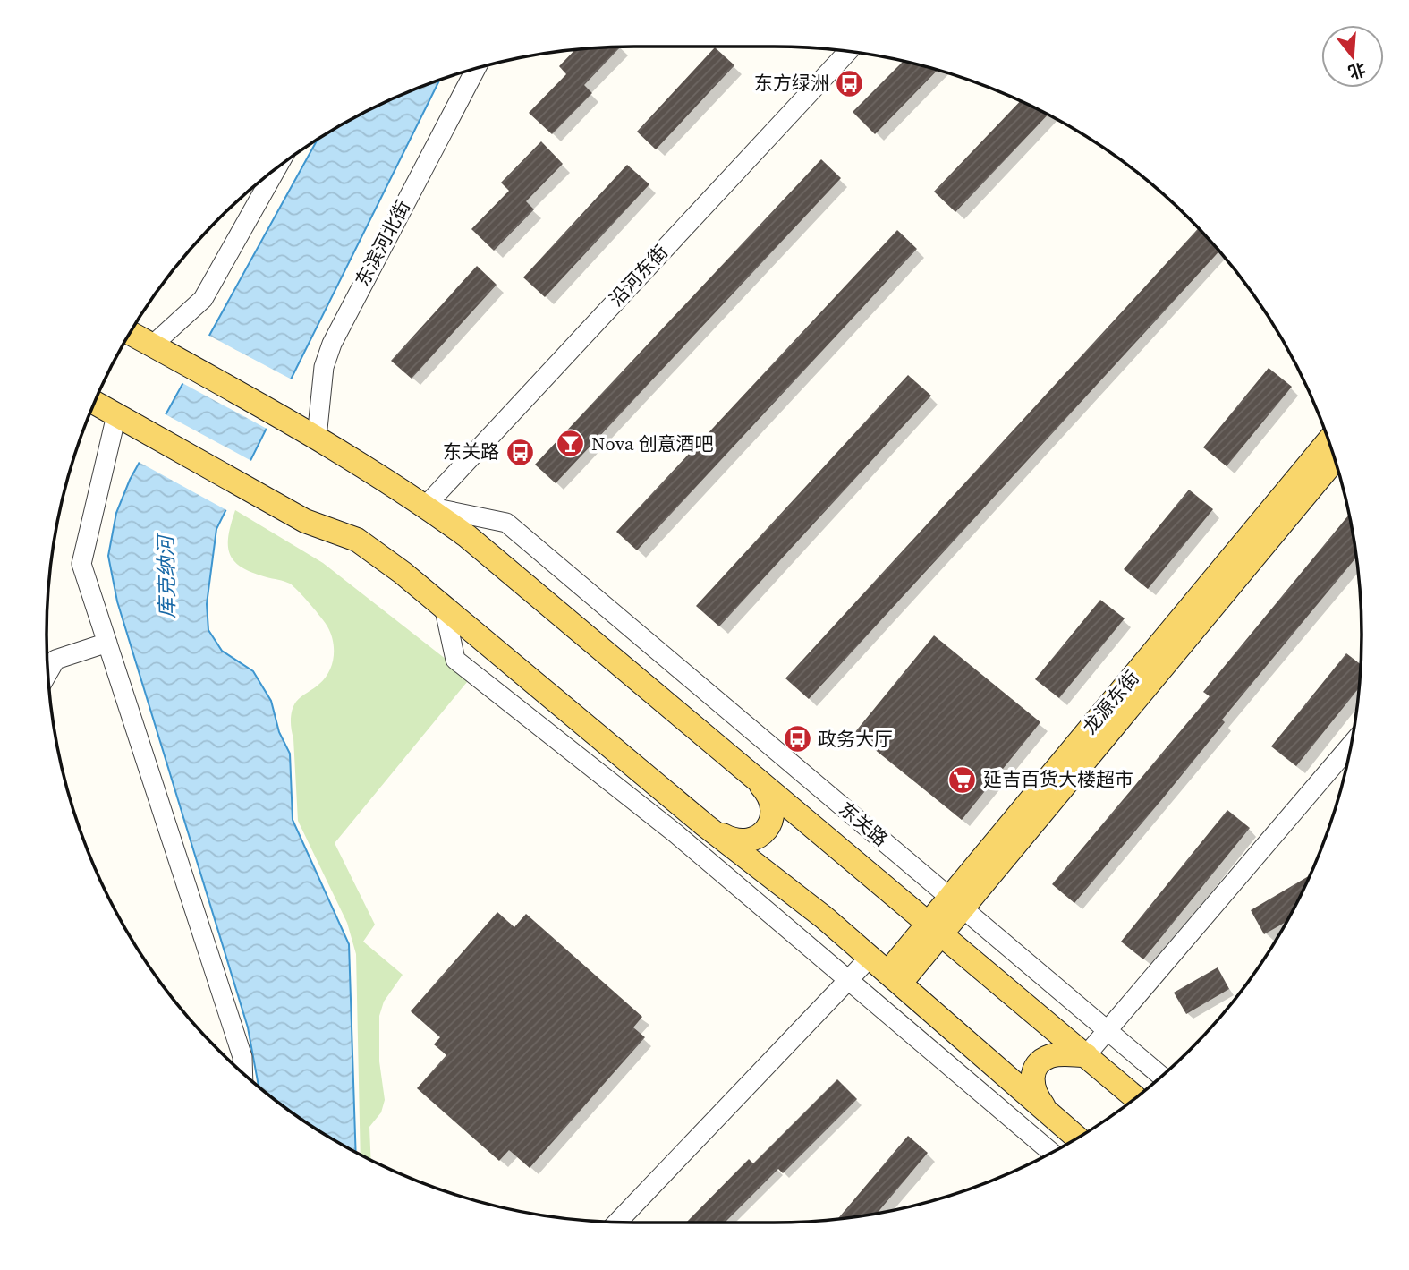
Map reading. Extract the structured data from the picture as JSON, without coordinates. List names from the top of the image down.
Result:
{
  "streets": {
    "main road": ["龙源东街", "东关路"],
    "street": ["东滨河北街", "沿河东街"]
  },
  "crossings": [
    ["东滨河北街", "东关路"],
    ["沿河东街", "东关路"],
    ["龙源东街", "东关路"]
  ],
  "water": ["库克纳河"],
  "places": {
    "bus stop": ["东方绿洲", "东关路", "政务大厅"],
    "bar": ["Nova 创意酒吧"],
    "supermarket": ["延吉百货大楼超市"]
  },
  "north": "bottom"
}
